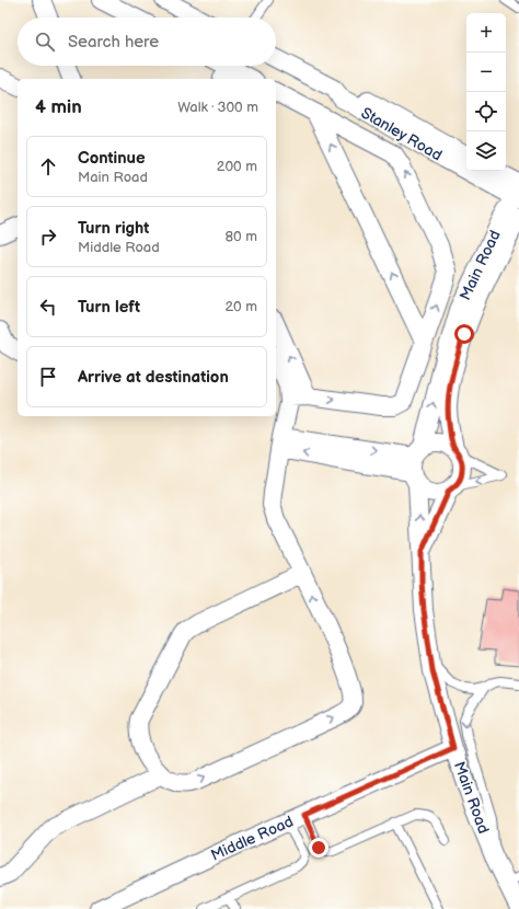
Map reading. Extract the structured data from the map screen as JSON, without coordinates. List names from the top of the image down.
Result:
{
  "streets": {
    "street": ["Stanley Road", "Main Road", "Middle Road"]
  },
  "crossings": [
    ["Stanley Road", "Main Road"],
    ["Main Road", "Middle Road"]
  ],
  "page": {
    "map_buttons": ["+", "−"],
    "search": "Search here",
    "heading": ["4 min", "Walk · 300 m"],
    "list": [
      ["Continue", "Main Road", "200 m"],
      ["Turn right", "Middle Road", "80 m"],
      ["Turn left", "20 m"],
      "Arrive at destination"
    ]
  }
}
